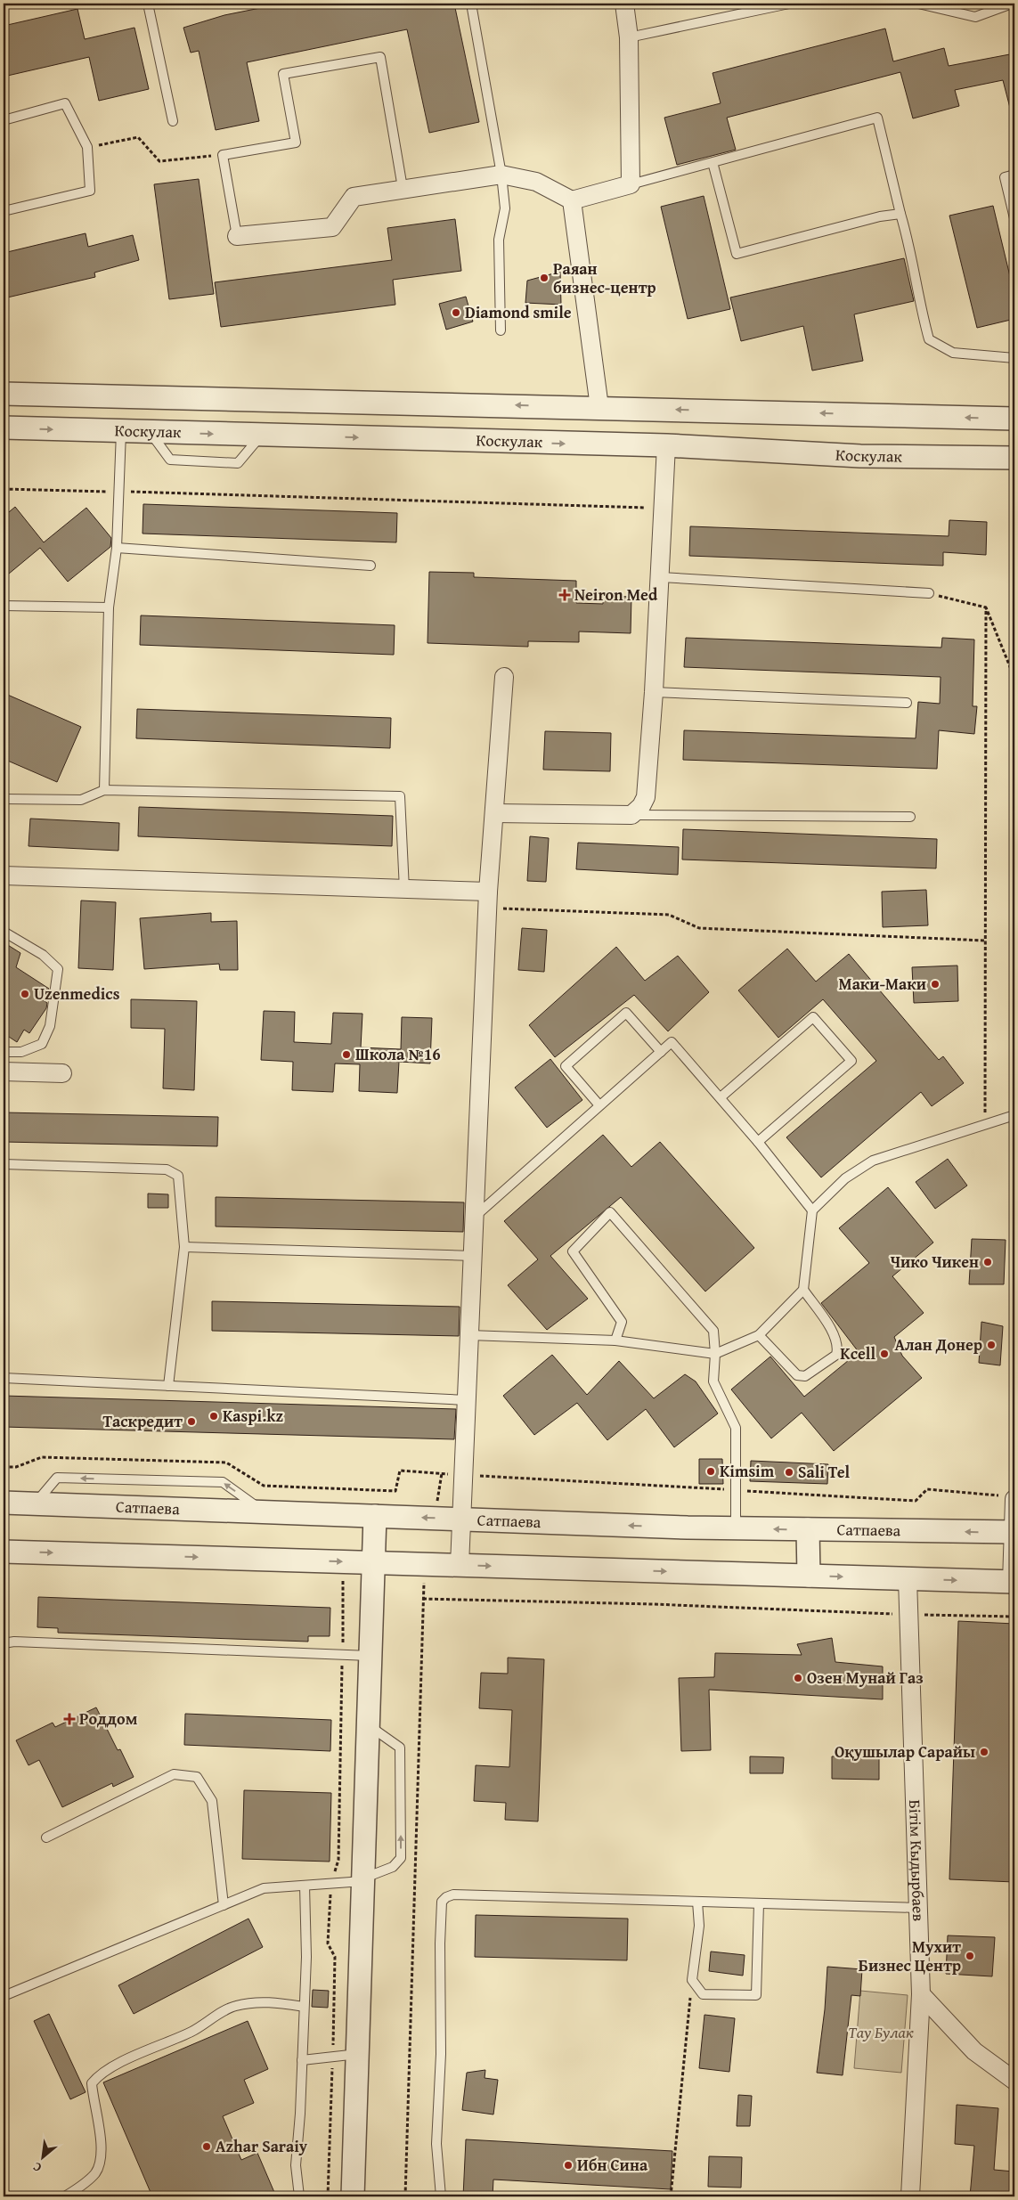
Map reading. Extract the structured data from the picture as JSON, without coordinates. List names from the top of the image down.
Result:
{
  "streets": {
    "street": ["Коскулак", "Сатпаева", "Бiтiм Кыдырбаев"]
  },
  "parks": ["Тау Булак"],
  "places": {
    "other": [
      "Раяан бизнес-центр",
      "Diamond smile",
      "Маки-Маки",
      "Uzenmedics",
      "Школа №16",
      "Чико Чикен",
      "Алан Донер",
      "Kcell",
      "Kaspi.kz",
      "Таскредит",
      "Kimsim",
      "Sali Tel",
      "Озен Мунай Газ",
      "Оқушылар Сарайы",
      "Мухит Бизнес Центр",
      "Azhar Saraiy",
      "Ибн Сина"
    ],
    "health": ["Neiron Med", "Роддом"]
  },
  "north": "bottom left"
}
